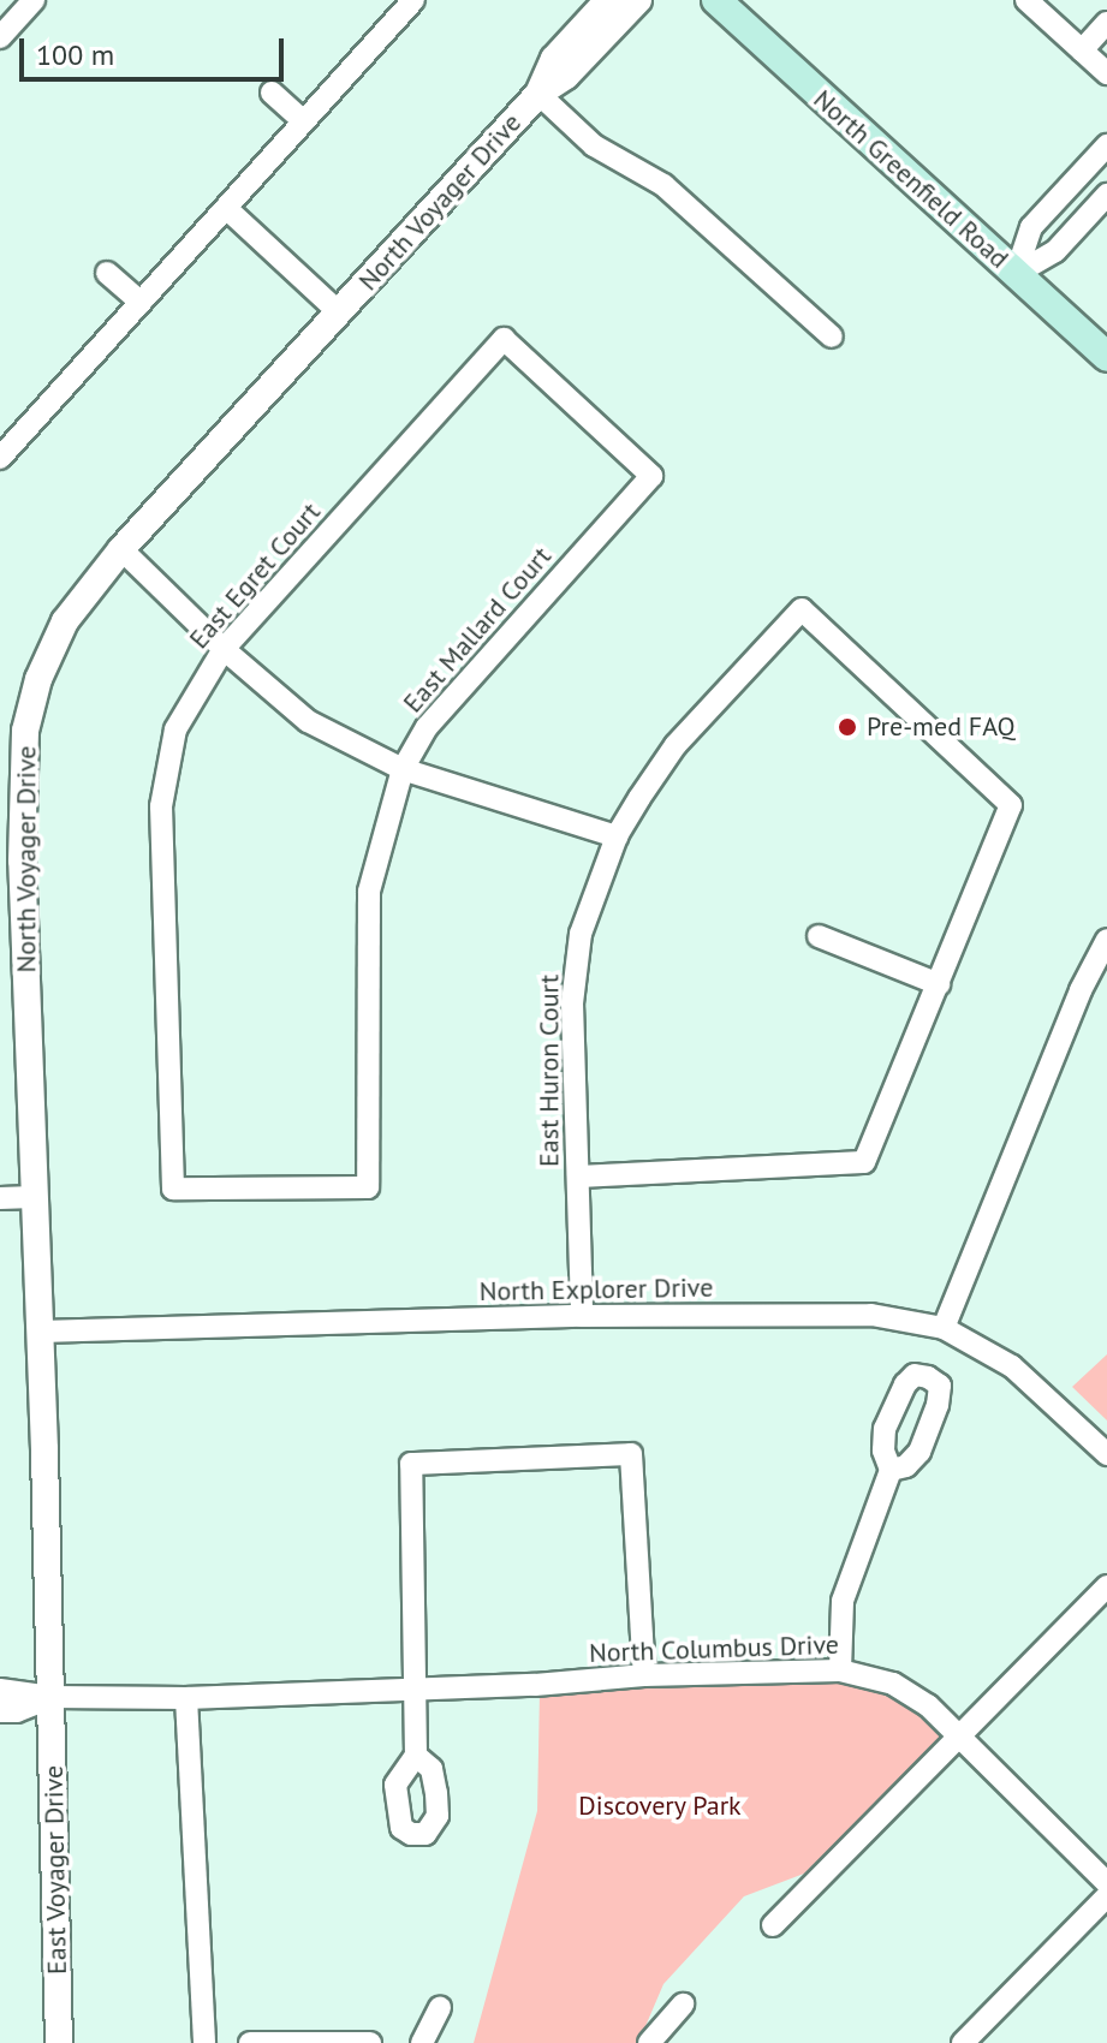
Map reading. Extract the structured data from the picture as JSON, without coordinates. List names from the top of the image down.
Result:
{
  "streets": {
    "main road": ["North Greenfield Road"],
    "street": [
      "North Voyager Drive",
      "East Egret Court",
      "East Mallard Court",
      "East Huron Court",
      "North Explorer Drive",
      "North Columbus Drive",
      "East Voyager Drive"
    ]
  },
  "crossings": [
    ["North Voyager Drive", "North Explorer Drive"],
    ["North Voyager Drive", "North Columbus Drive"],
    ["North Voyager Drive", "East Voyager Drive"],
    ["East Egret Court", "East Mallard Court"],
    ["East Huron Court", "North Explorer Drive"],
    ["North Columbus Drive", "East Voyager Drive"]
  ],
  "parks": ["Discovery Park"],
  "places": ["Pre-med FAQ"],
  "scale_bar": "100 m"
}
